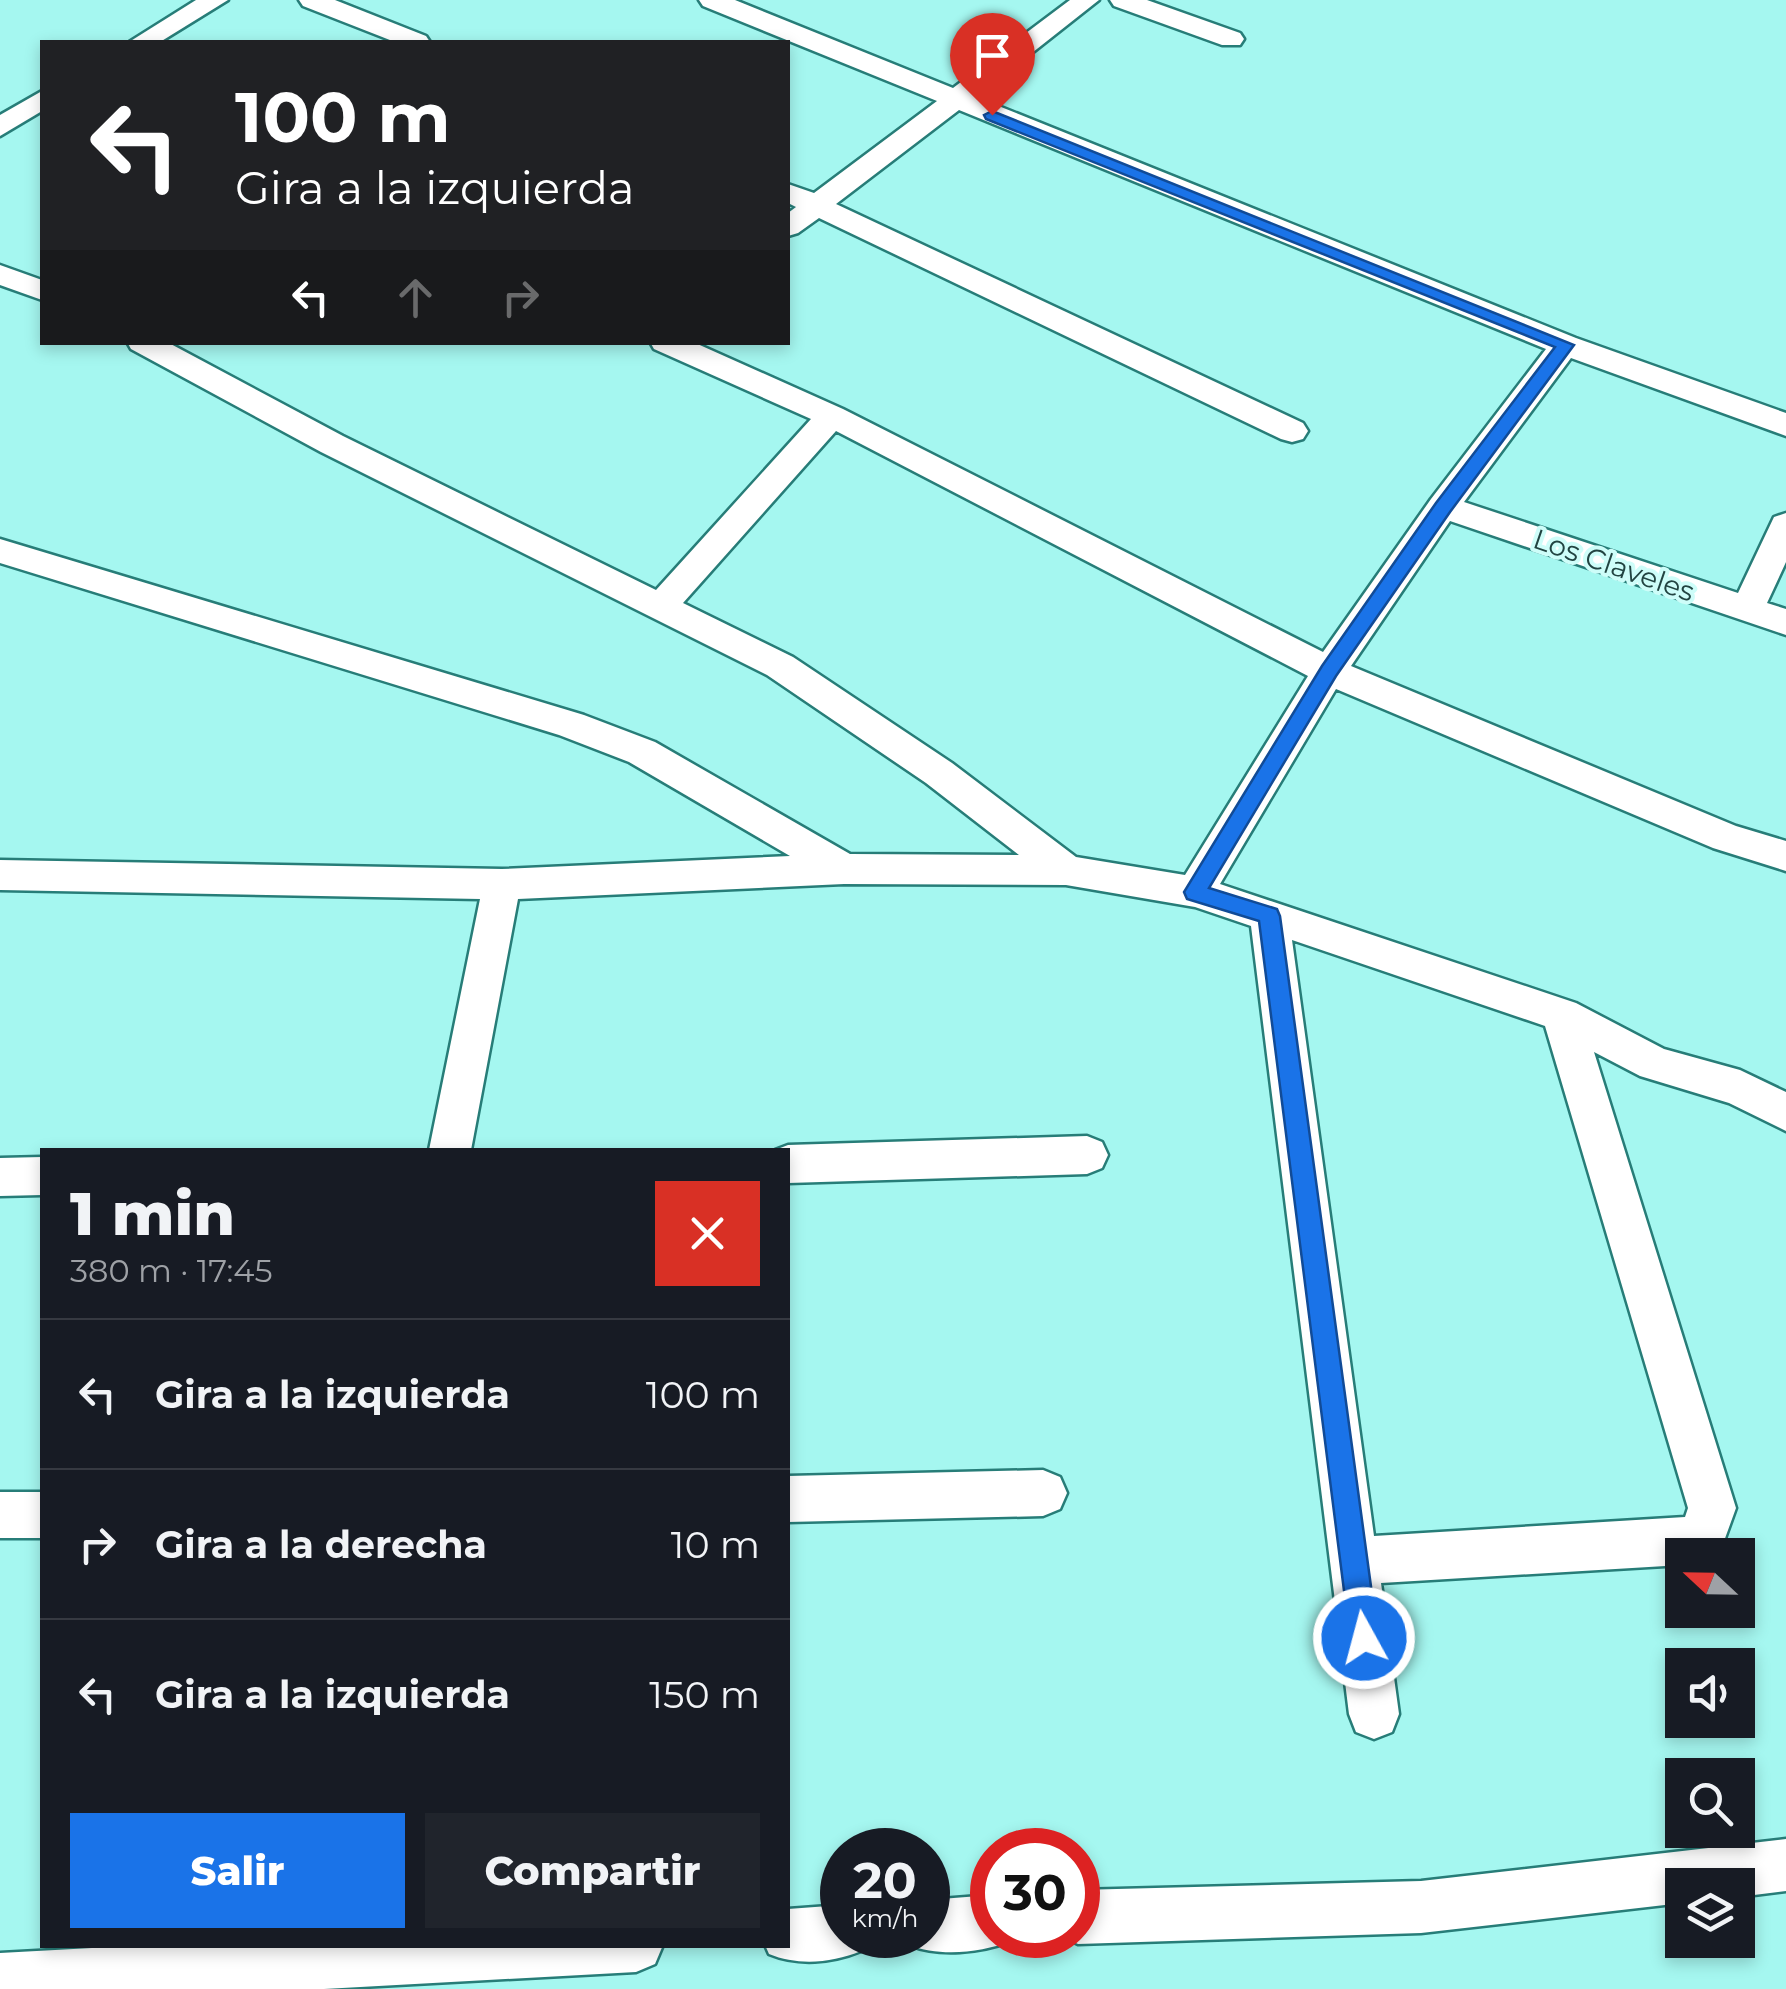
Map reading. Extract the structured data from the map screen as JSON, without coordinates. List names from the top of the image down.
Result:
{
  "streets": {
    "street": ["Los Claveles"]
  },
  "north": "left",
  "page": {
    "turn": ["100 m", "Gira a la izquierda"],
    "heading": ["1 min", "380 m · 17:45"],
    "list": [
      {
        "name": "Gira a la izquierda",
        "value": "100 m"
      },
      {
        "name": "Gira a la derecha",
        "value": "10 m"
      },
      {
        "name": "Gira a la izquierda",
        "value": "150 m"
      }
    ],
    "buttons": ["Salir", "Compartir"],
    "speed": "20 km/h",
    "limit": "30"
  }
}
